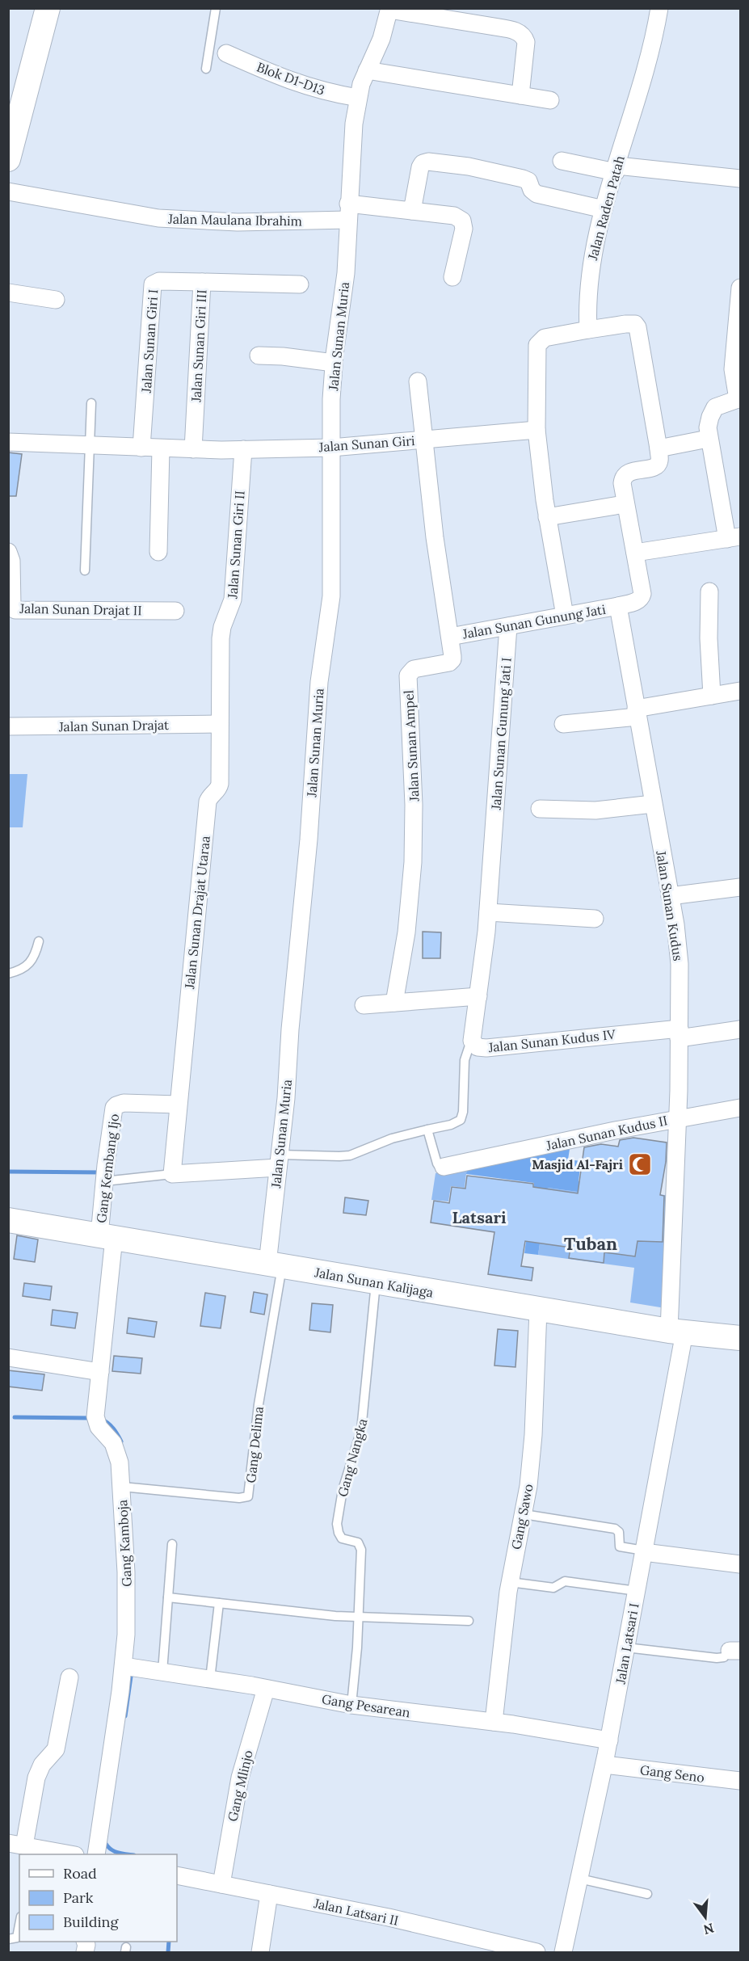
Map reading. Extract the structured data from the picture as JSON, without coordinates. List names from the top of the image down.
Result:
{
  "streets": {
    "main road": ["Jalan Sunan Kalijaga"],
    "street": [
      "Blok D1-D13",
      "Jalan Raden Patah",
      "Jalan Maulana Ibrahim",
      "Jalan Sunan Muria",
      "Jalan Sunan Giri I",
      "Jalan Sunan Giri III",
      "Jalan Sunan Giri",
      "Jalan Sunan Giri II",
      "Jalan Sunan Drajat II",
      "Jalan Sunan Gunung Jati",
      "Jalan Sunan Drajat",
      "Jalan Sunan Gunung Jati I",
      "Jalan Sunan Ampel",
      "Jalan Sunan Kudus",
      "Jalan Sunan Drajat Utaraa",
      "Jalan Sunan Kudus IV",
      "Jalan Sunan Kudus II",
      "Gang Kembang Ijo",
      "Gang Sawo",
      "Gang Kamboja",
      "Jalan Latsari I",
      "Gang Pesarean",
      "Gang Seno",
      "Gang Mlinjo",
      "Jalan Latsari II"
    ],
    "lane": ["Gang Delima", "Gang Nangka"]
  },
  "crossings": [
    ["Blok D1-D13", "Jalan Sunan Muria"],
    ["Jalan Maulana Ibrahim", "Jalan Sunan Muria"],
    ["Jalan Sunan Muria", "Jalan Sunan Giri"],
    ["Jalan Sunan Muria", "Jalan Sunan Kalijaga"],
    ["Jalan Sunan Muria", "Gang Delima"],
    ["Jalan Sunan Giri I", "Jalan Sunan Giri III"],
    ["Jalan Sunan Giri I", "Jalan Sunan Giri"],
    ["Jalan Sunan Giri III", "Jalan Sunan Giri"],
    ["Jalan Sunan Giri", "Jalan Sunan Giri II"],
    ["Jalan Sunan Giri", "Jalan Sunan Ampel"],
    ["Jalan Sunan Giri II", "Jalan Sunan Drajat"],
    ["Jalan Sunan Giri II", "Jalan Sunan Drajat Utaraa"],
    ["Jalan Sunan Gunung Jati", "Jalan Sunan Gunung Jati I"],
    ["Jalan Sunan Gunung Jati", "Jalan Sunan Ampel"],
    ["Jalan Sunan Gunung Jati", "Jalan Sunan Kudus"],
    ["Jalan Sunan Drajat", "Jalan Sunan Drajat Utaraa"],
    ["Jalan Sunan Gunung Jati I", "Jalan Sunan Kudus IV"],
    ["Jalan Sunan Kudus", "Jalan Sunan Kudus IV"],
    ["Jalan Sunan Kudus", "Jalan Sunan Kudus II"],
    ["Jalan Sunan Kudus", "Jalan Sunan Kalijaga"],
    ["Jalan Sunan Kudus", "Jalan Latsari I"],
    ["Jalan Sunan Drajat Utaraa", "Gang Kembang Ijo"],
    ["Gang Kembang Ijo", "Jalan Sunan Kalijaga"],
    ["Gang Kembang Ijo", "Gang Kamboja"],
    ["Jalan Sunan Kalijaga", "Gang Delima"],
    ["Jalan Sunan Kalijaga", "Gang Nangka"],
    ["Jalan Sunan Kalijaga", "Gang Sawo"],
    ["Jalan Sunan Kalijaga", "Gang Kamboja"],
    ["Jalan Sunan Kalijaga", "Jalan Latsari I"],
    ["Gang Delima", "Gang Kamboja"],
    ["Gang Nangka", "Gang Pesarean"],
    ["Gang Sawo", "Gang Pesarean"],
    ["Gang Kamboja", "Gang Pesarean"],
    ["Jalan Latsari I", "Gang Pesarean"],
    ["Jalan Latsari I", "Gang Seno"],
    ["Gang Pesarean", "Gang Mlinjo"],
    ["Gang Mlinjo", "Jalan Latsari II"]
  ],
  "districts": ["Latsari", "Tuban"],
  "places": {
    "mosque": ["Masjid Al-Fajri"]
  },
  "legend": ["Road", "Park", "Building"],
  "north": "bottom"
}
